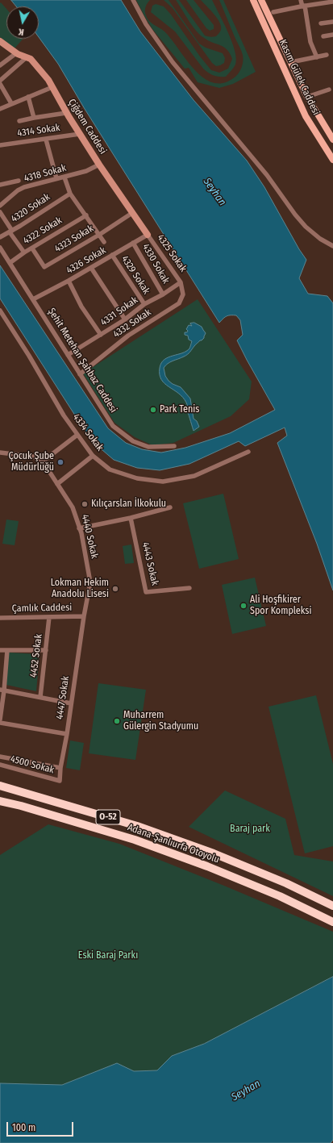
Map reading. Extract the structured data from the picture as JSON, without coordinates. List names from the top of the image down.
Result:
{
  "streets": {
    "highway": ["O-52", "Adana-Şanlıurfa Otoyolu"],
    "main road": ["Kasım Gülek Caddesi"],
    "street": [
      "Çiğdem Caddesi",
      "4314 Sokak",
      "4318 Sokak",
      "4320 Sokak",
      "4322 Sokak",
      "4323 Sokak",
      "4325 Sokak",
      "4326 Sokak",
      "4330 Sokak",
      "4329 Sokak",
      "4331 Sokak",
      "4332 Sokak",
      "Şehit Metehan Şahbaz Caddesi",
      "4334 Sokak",
      "4440 Sokak",
      "4443 Sokak",
      "Çamlık Caddesi",
      "4452 Sokak",
      "4447 Sokak",
      "4500 Sokak"
    ]
  },
  "crossings": [
    ["Çiğdem Caddesi", "4314 Sokak"],
    ["Çiğdem Caddesi", "4318 Sokak"],
    ["Çiğdem Caddesi", "4323 Sokak"],
    ["Çiğdem Caddesi", "4325 Sokak"],
    ["Çiğdem Caddesi", "4326 Sokak"],
    ["4322 Sokak", "4323 Sokak"],
    ["4322 Sokak", "Şehit Metehan Şahbaz Caddesi"],
    ["4325 Sokak", "4326 Sokak"],
    ["4325 Sokak", "4331 Sokak"],
    ["4325 Sokak", "4332 Sokak"],
    ["4326 Sokak", "4330 Sokak"],
    ["4326 Sokak", "4329 Sokak"],
    ["4326 Sokak", "Şehit Metehan Şahbaz Caddesi"],
    ["4330 Sokak", "4331 Sokak"],
    ["4329 Sokak", "4331 Sokak"],
    ["4331 Sokak", "4332 Sokak"],
    ["4331 Sokak", "Şehit Metehan Şahbaz Caddesi"],
    ["4332 Sokak", "Şehit Metehan Şahbaz Caddesi"],
    ["4440 Sokak", "Çamlık Caddesi"],
    ["4440 Sokak", "4447 Sokak"],
    ["Çamlık Caddesi", "4452 Sokak"],
    ["Çamlık Caddesi", "4447 Sokak"],
    ["4447 Sokak", "4500 Sokak"]
  ],
  "water": ["Seyhan"],
  "parks": ["Baraj park", "Eski Baraj Parkı"],
  "places": [
    "Park Tenis",
    "Çocuk Şube Müdürlüğü",
    "Kılıçarslan İlkokulu",
    "Lokman Hekim Anadolu Lisesi",
    "Ali Hoşfikirer Spor Kompleksi",
    "Muharrem Gülergin Stadyumu"
  ],
  "scale_bar": "100 m",
  "north": "bottom"
}
